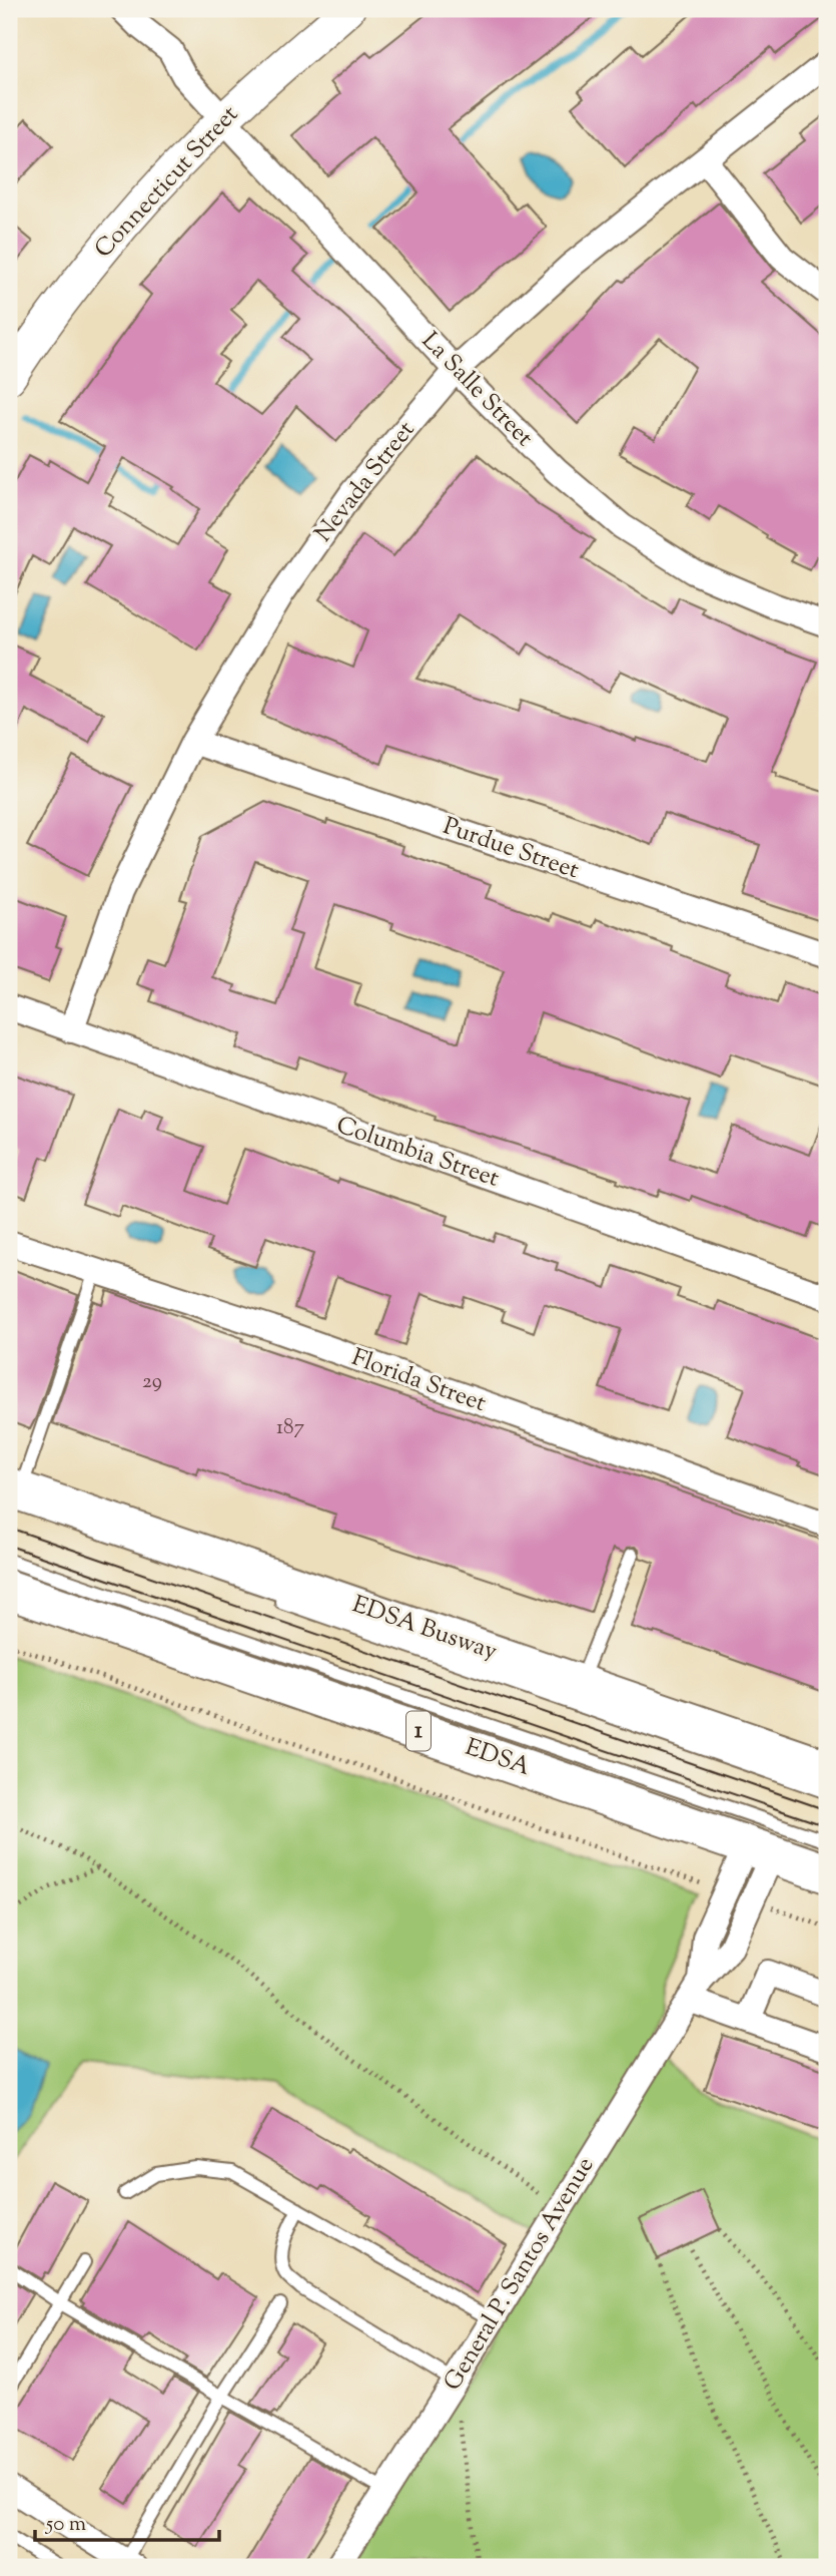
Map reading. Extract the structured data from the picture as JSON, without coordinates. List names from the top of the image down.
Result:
{
  "streets": {
    "highway": ["1", "EDSA"],
    "street": [
      "Connecticut Street",
      "La Salle Street",
      "Nevada Street",
      "Purdue Street",
      "Columbia Street",
      "Florida Street",
      "General P. Santos Avenue"
    ],
    "lane": ["EDSA Busway"]
  },
  "crossings": [
    ["Connecticut Street", "La Salle Street"],
    ["La Salle Street", "Nevada Street"],
    ["Nevada Street", "Purdue Street"],
    ["Nevada Street", "Columbia Street"],
    ["EDSA", "General P. Santos Avenue"]
  ],
  "house_numbers": ["29", "187"],
  "scale_bar": "50 m"
}
